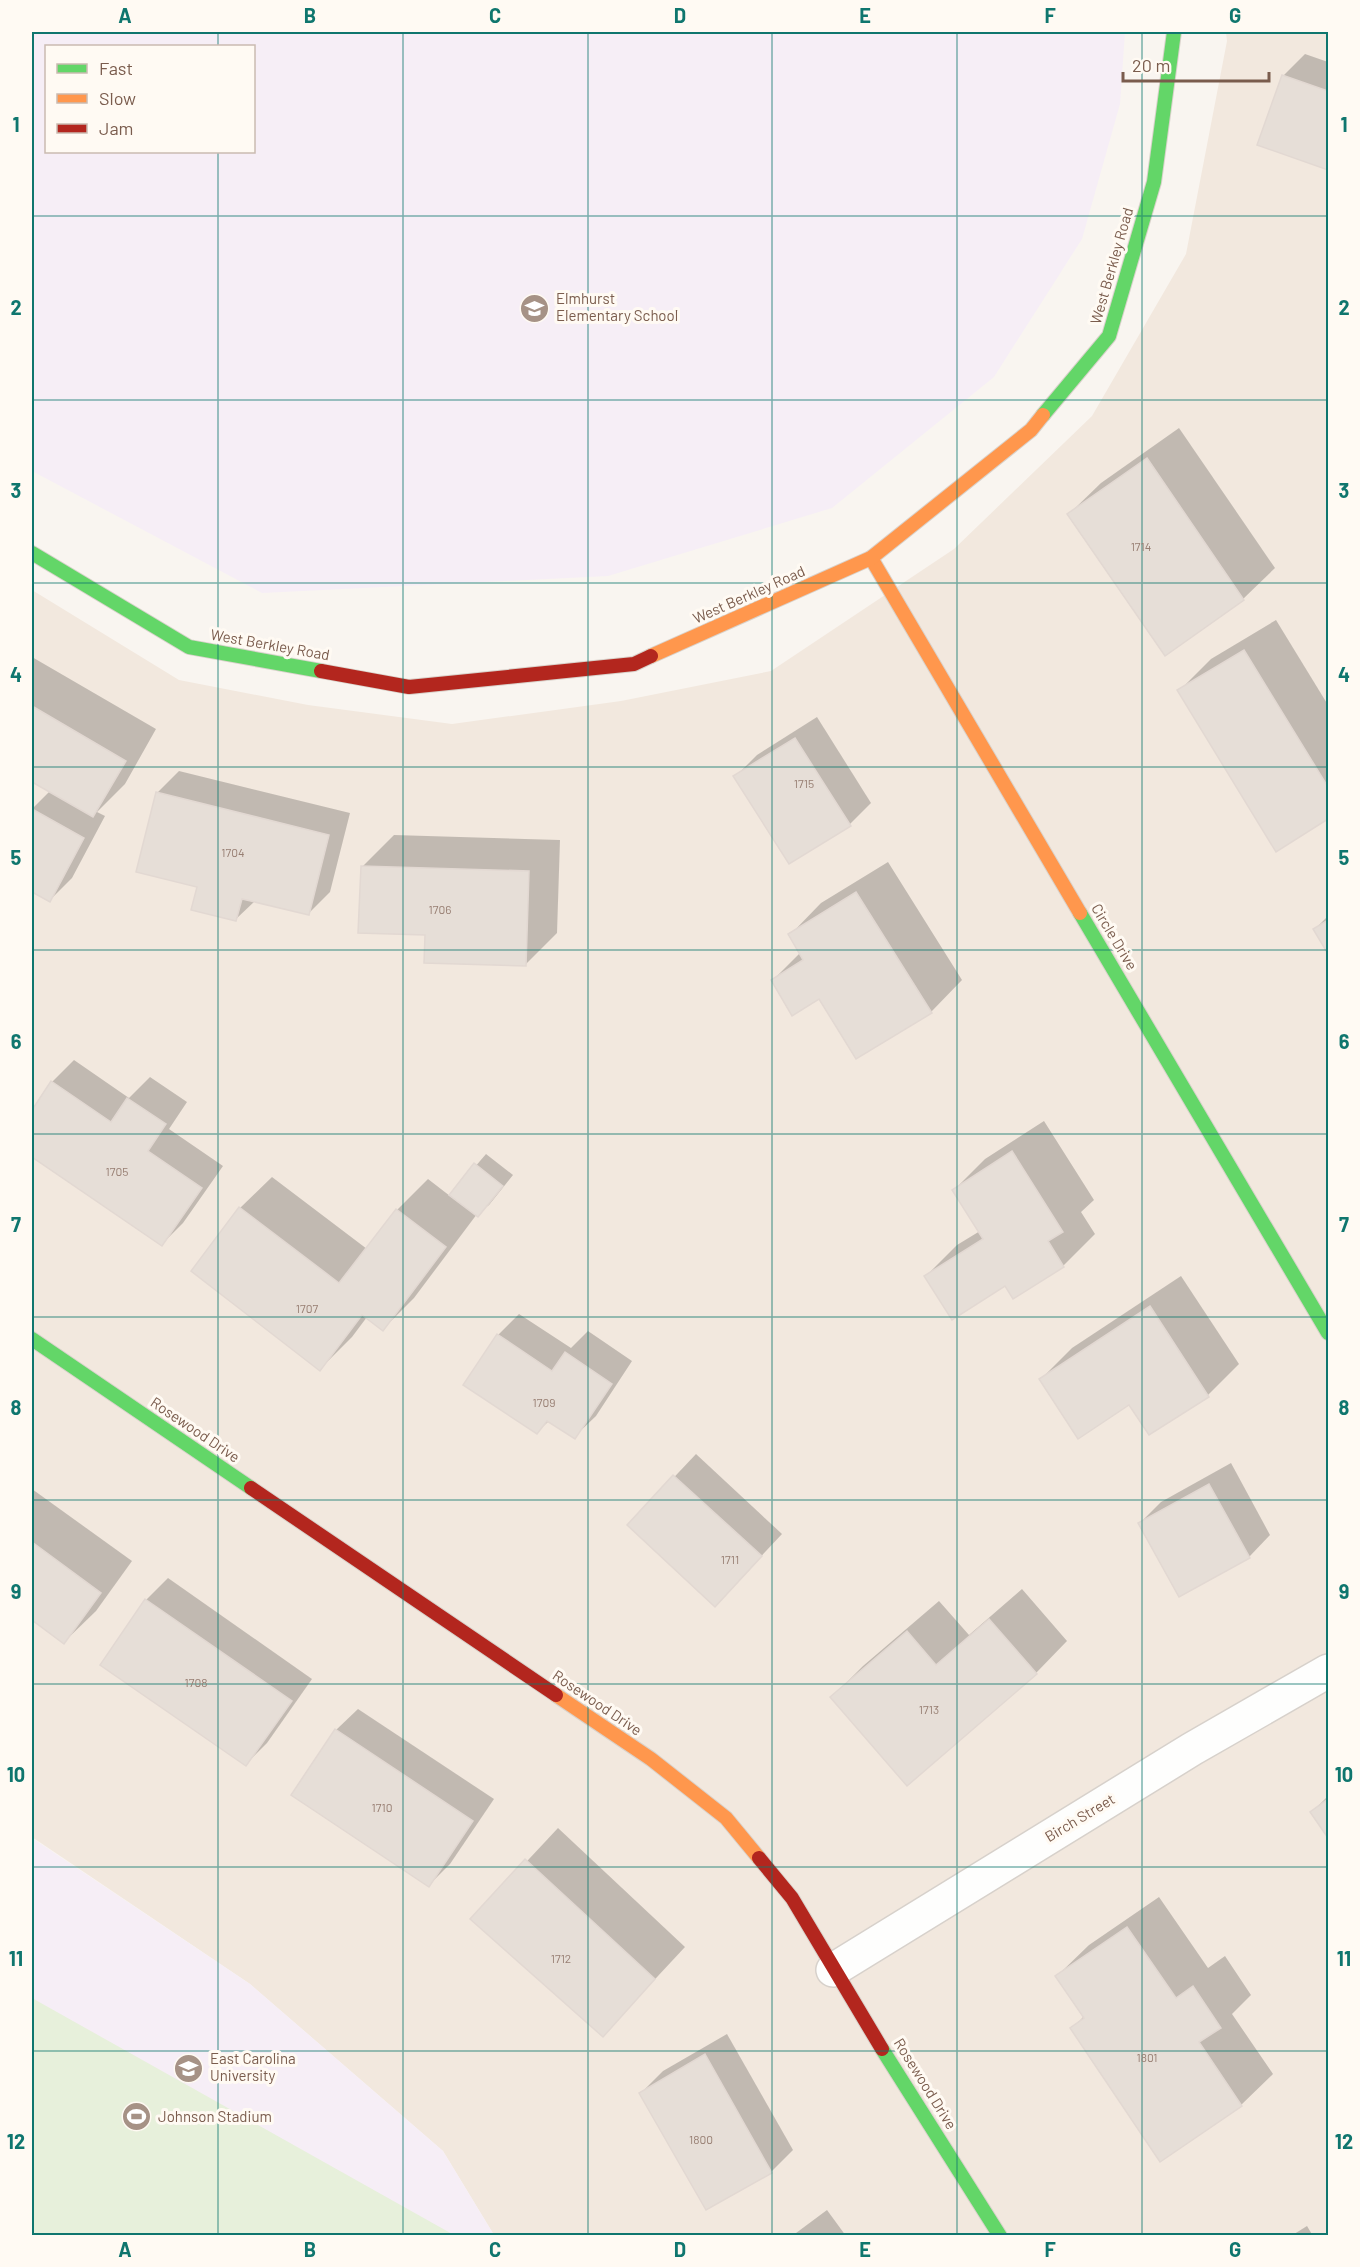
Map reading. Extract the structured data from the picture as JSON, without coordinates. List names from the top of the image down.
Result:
{
  "streets": {
    "street": [
      "West Berkley Road",
      "Circle Drive",
      "Rosewood Drive",
      "Birch Street"
    ]
  },
  "crossings": [
    ["West Berkley Road", "Circle Drive"],
    ["Rosewood Drive", "Birch Street"]
  ],
  "places": {
    "school or university": ["Elmhurst Elementary School", "East Carolina University"],
    "sports": ["Johnson Stadium"]
  },
  "house_numbers": [
    "1714",
    "1715",
    "1704",
    "1706",
    "1705",
    "1707",
    "1709",
    "1711",
    "1708",
    "1713",
    "1710",
    "1712",
    "1801",
    "1800"
  ],
  "legend": ["Fast", "Slow", "Jam"],
  "scale_bar": "20 m",
  "grid": {
    "columns": [
      "A",
      "B",
      "C",
      "D",
      "E",
      "F",
      "G"
    ],
    "rows": [
      "1",
      "2",
      "3",
      "4",
      "5",
      "6",
      "7",
      "8",
      "9",
      "10",
      "11",
      "12"
    ]
  }
}
